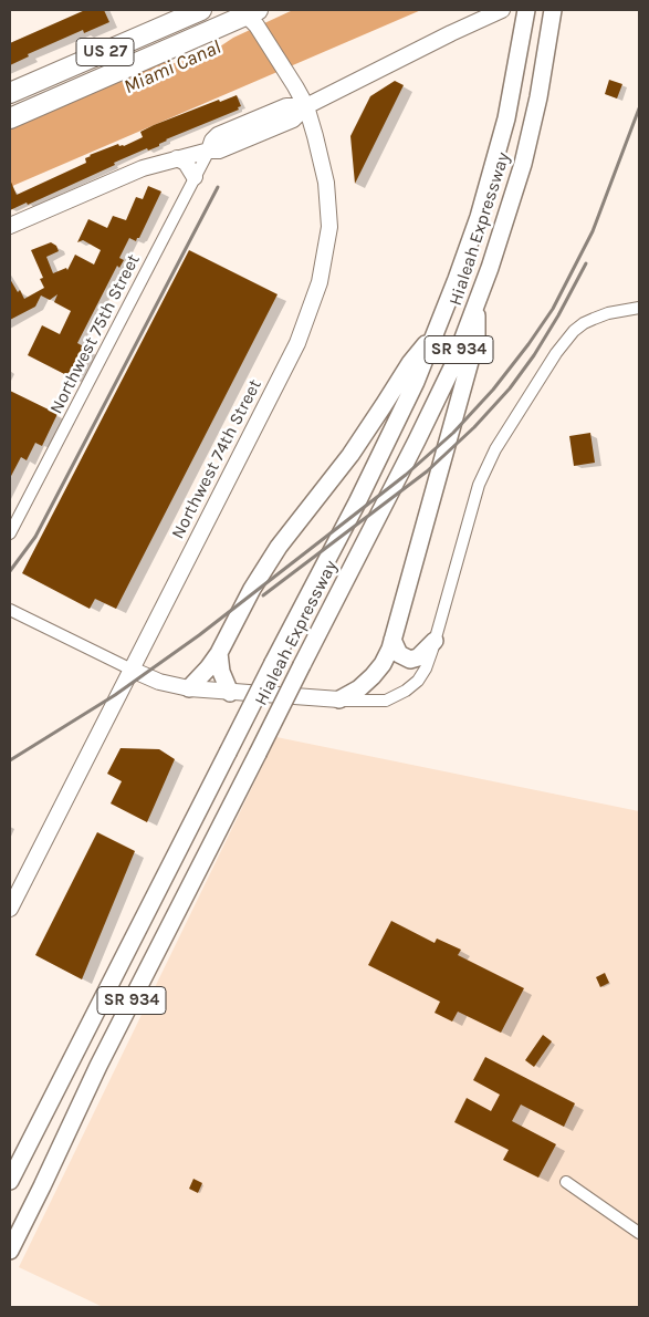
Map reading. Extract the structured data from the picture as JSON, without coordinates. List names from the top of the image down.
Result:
{
  "streets": {
    "highway": ["US 27"],
    "main road": ["Hialeah Expressway", "SR 934", "Northwest 74th Street"],
    "street": ["Northwest 75th Street"]
  },
  "crossings": [
    ["US 27", "Northwest 74th Street"]
  ],
  "water": ["Miami Canal"]
}
